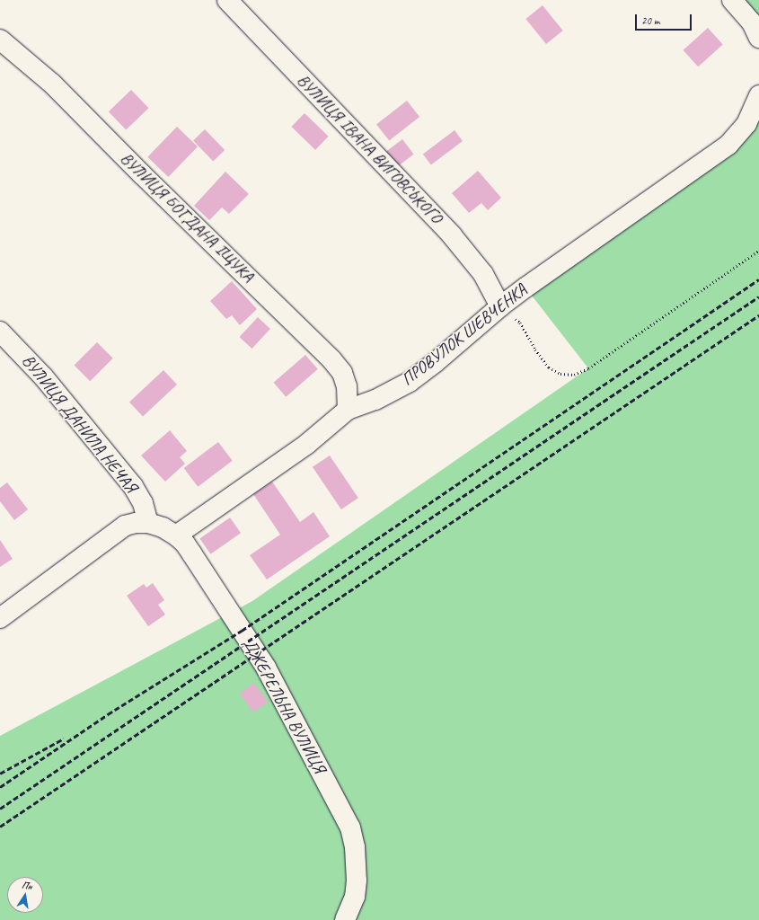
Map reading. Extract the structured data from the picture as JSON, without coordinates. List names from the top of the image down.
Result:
{
  "streets": {
    "street": [
      "ВУЛИЦЯ ІВАНА ВИГОВСЬКОГО",
      "ВУЛИЦЯ БОГДАНА ІЩУКА",
      "ПРОВУЛОК ШЕВЧЕНКА",
      "ВУЛИЦЯ ДАНИЛА НЕЧАЯ",
      "ДЖЕРЕЛЬНА ВУЛИЦЯ"
    ]
  },
  "crossings": [
    ["ВУЛИЦЯ ІВАНА ВИГОВСЬКОГО", "ПРОВУЛОК ШЕВЧЕНКА"],
    ["ВУЛИЦЯ БОГДАНА ІЩУКА", "ПРОВУЛОК ШЕВЧЕНКА"],
    ["ПРОВУЛОК ШЕВЧЕНКА", "ДЖЕРЕЛЬНА ВУЛИЦЯ"],
    ["ВУЛИЦЯ ДАНИЛА НЕЧАЯ", "ДЖЕРЕЛЬНА ВУЛИЦЯ"]
  ],
  "scale_bar": "20 m",
  "north": "top"
}
